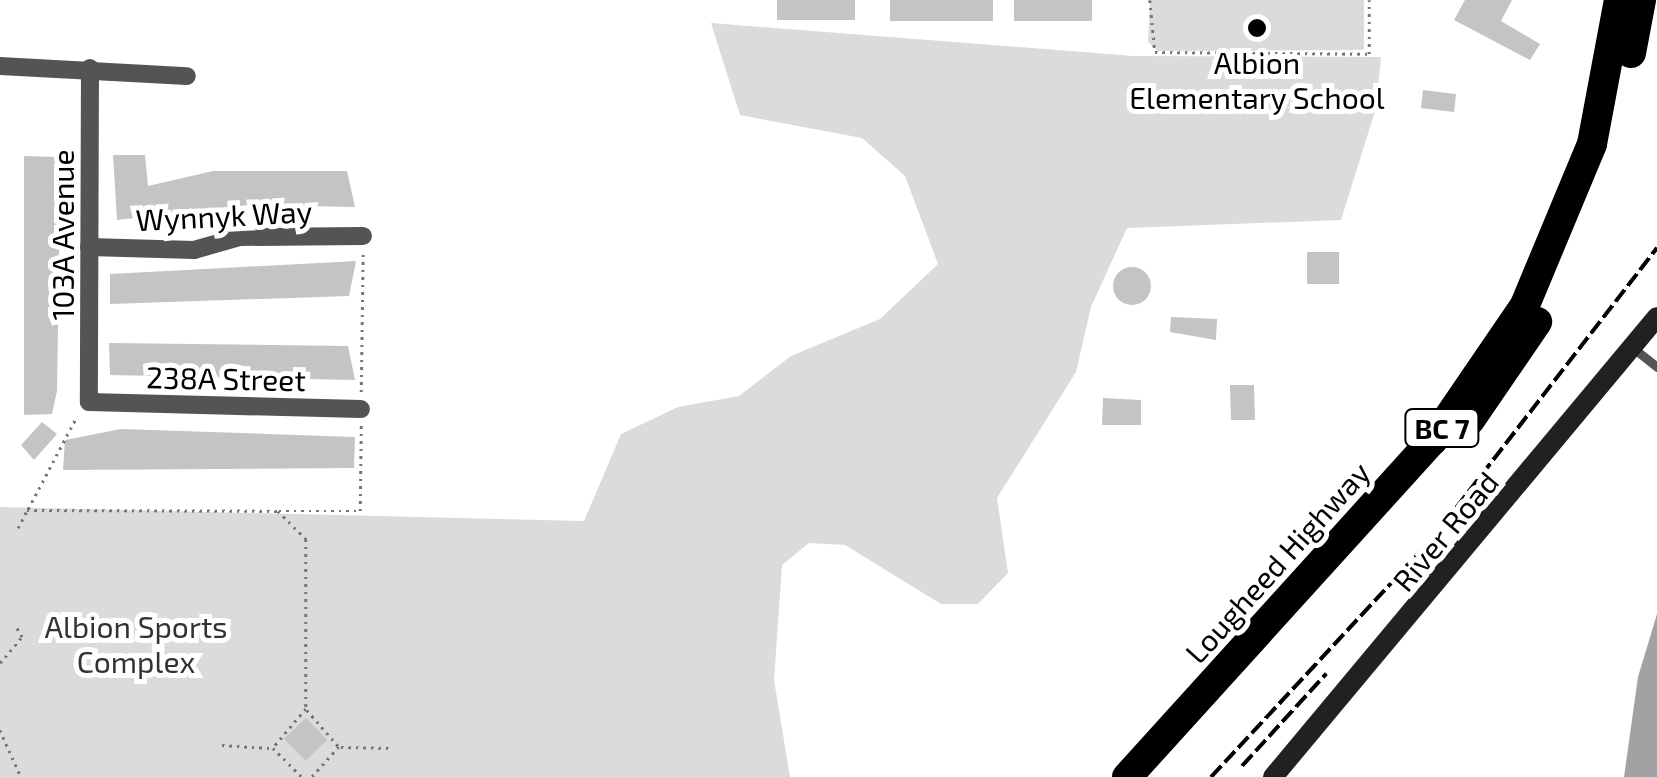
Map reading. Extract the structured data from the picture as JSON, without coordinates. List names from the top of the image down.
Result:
{
  "streets": {
    "highway": ["BC 7", "Lougheed Highway"],
    "street": [
      "Wynnyk Way",
      "103A Avenue",
      "238A Street",
      "River Road"
    ]
  },
  "crossings": [
    ["Wynnyk Way", "103A Avenue"],
    ["103A Avenue", "238A Street"]
  ],
  "parks": ["Albion Sports Complex"],
  "places": ["Albion Elementary School"]
}
